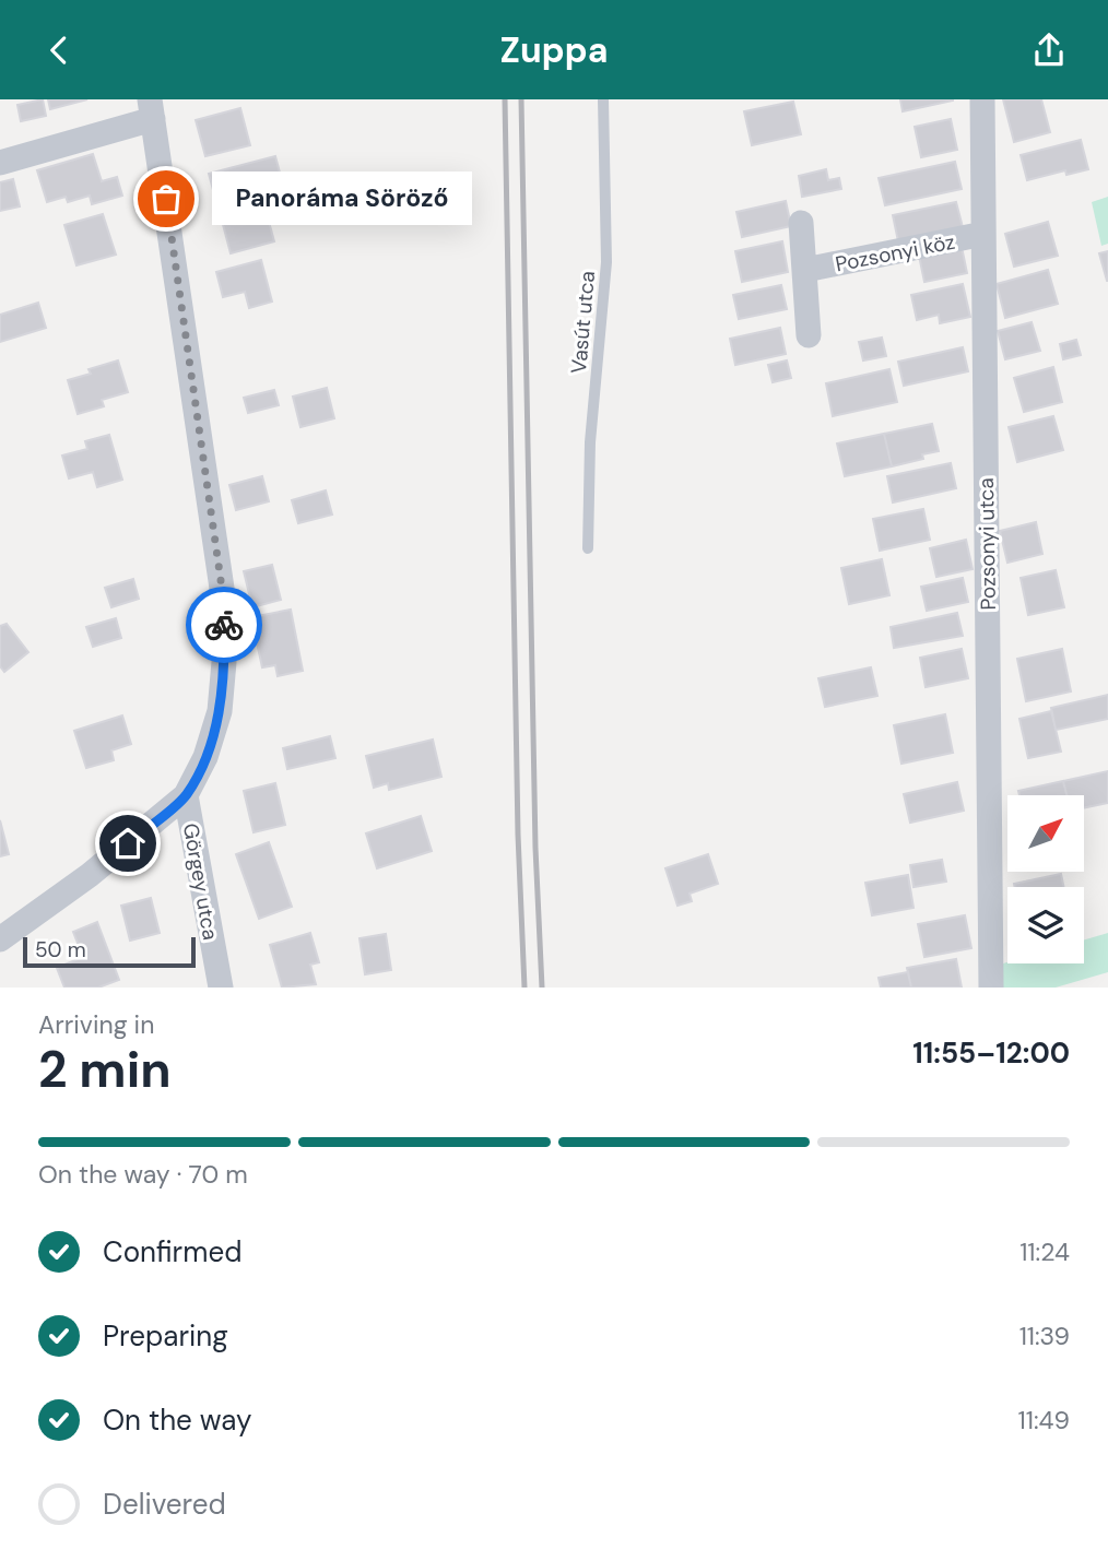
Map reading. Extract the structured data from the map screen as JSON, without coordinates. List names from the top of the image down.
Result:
{
  "streets": {
    "street": ["Pozsonyi köz", "Pozsonyi utca", "Görgey utca"],
    "lane": ["Vasút utca"]
  },
  "crossings": [
    ["Pozsonyi köz", "Pozsonyi utca"]
  ],
  "places": ["Panoráma Söröző"],
  "scale_bar": "50 m",
  "north": "top right",
  "page": {
    "header": "Zuppa",
    "bubble": "Panoráma Söröző",
    "scale": "50 m",
    "heading": ["2 min", "Arriving in", "11:55–12:00"],
    "bar": "On the way · 70 m",
    "list": [
      ["Confirmed", "11:24"],
      ["Preparing", "11:39"],
      ["On the way", "11:49"],
      "Delivered"
    ]
  }
}
